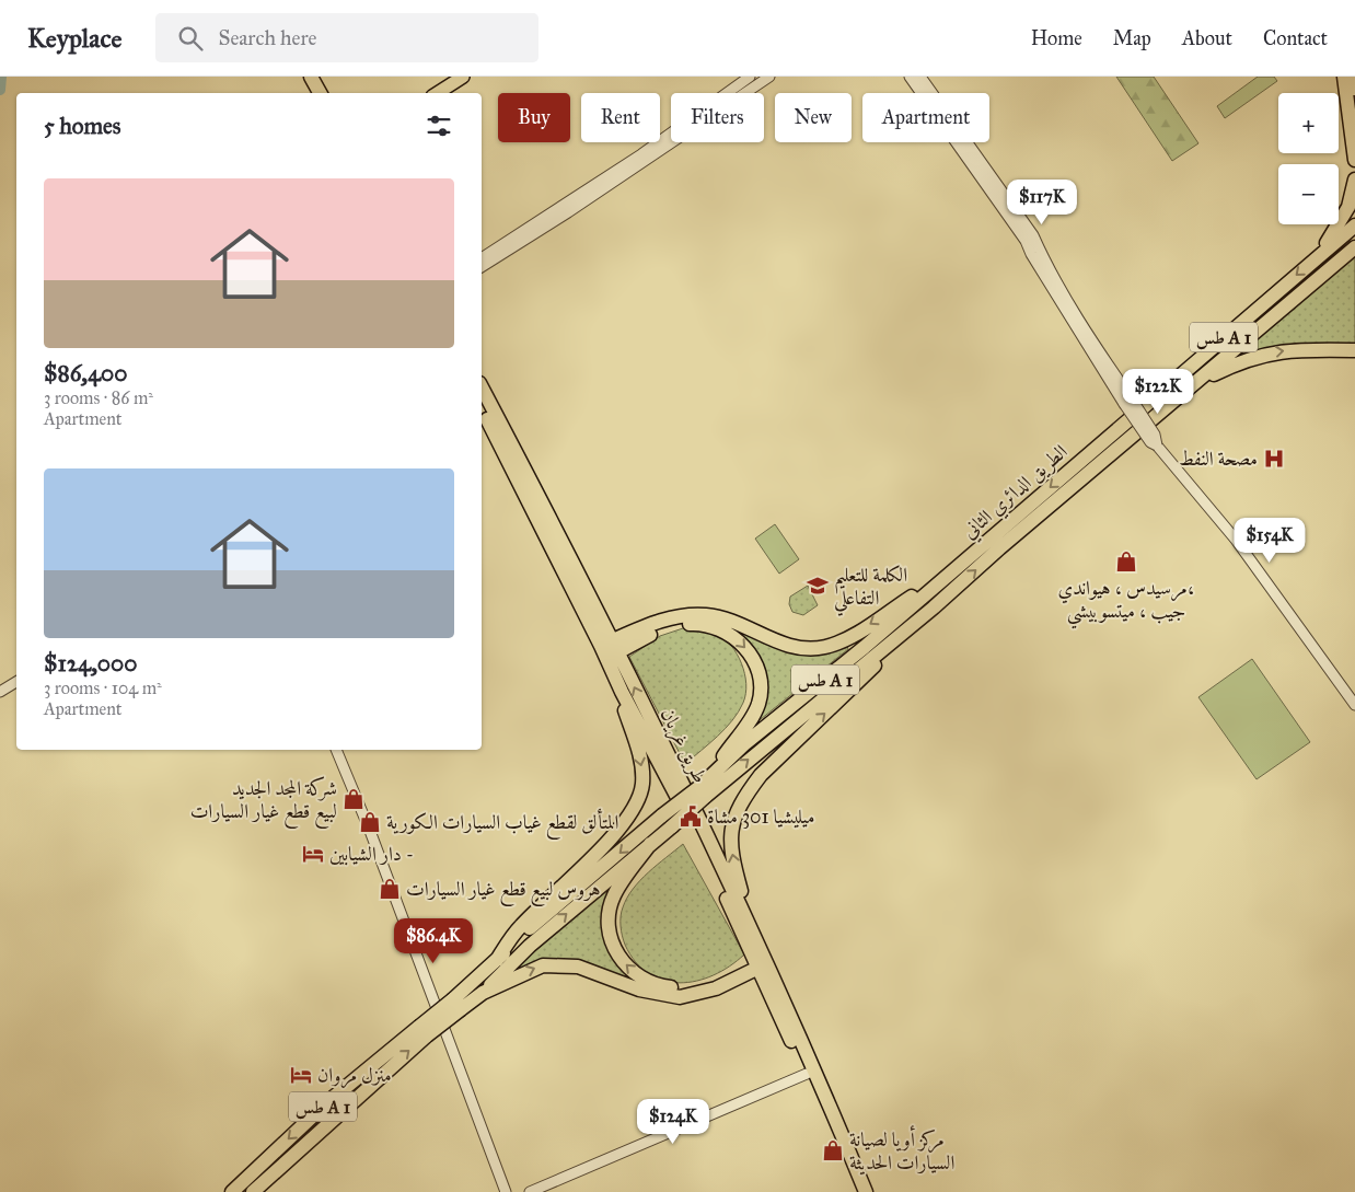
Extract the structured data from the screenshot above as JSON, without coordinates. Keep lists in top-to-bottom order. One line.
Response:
{"streets":{"highway":["طس A 1","الطريق الدائري الثاني","طريق غريان"]},"places":{"hospital":["مصحة النفط"],"shop":["مرسيدس ، هيواندي، جيب ، ميتسوبيشي","شركة المجد الجديد لبيع قطع غيار السيارات","المتألق لقطع غياب السيارات الكورية","هروس لبيع قطع غيار السيارات","مركز أويا لصيانة السيارات الحديثة"],"school or university":["الكلمة للتعليم التفاعلي"],"public building":["ميليشيا 301 مشاة"],"hotel":["دار الشيابين -","منزل مروان"]},"page":{"header":"Keyplace","search":"Search here","nav":["Home","Map","About","Contact"],"map_buttons":["+","−"],"chip":["Buy","Rent","Filters","New","Apartment"],"heading":"5 homes","list":[{"name":"$86,400","note":"3 rooms · 86 m² · Apartment"},{"name":"$124,000","note":"3 rooms · 104 m² · Apartment"}],"price":["$117K","$122K","$154K","$86.4K","$124K"]}}
